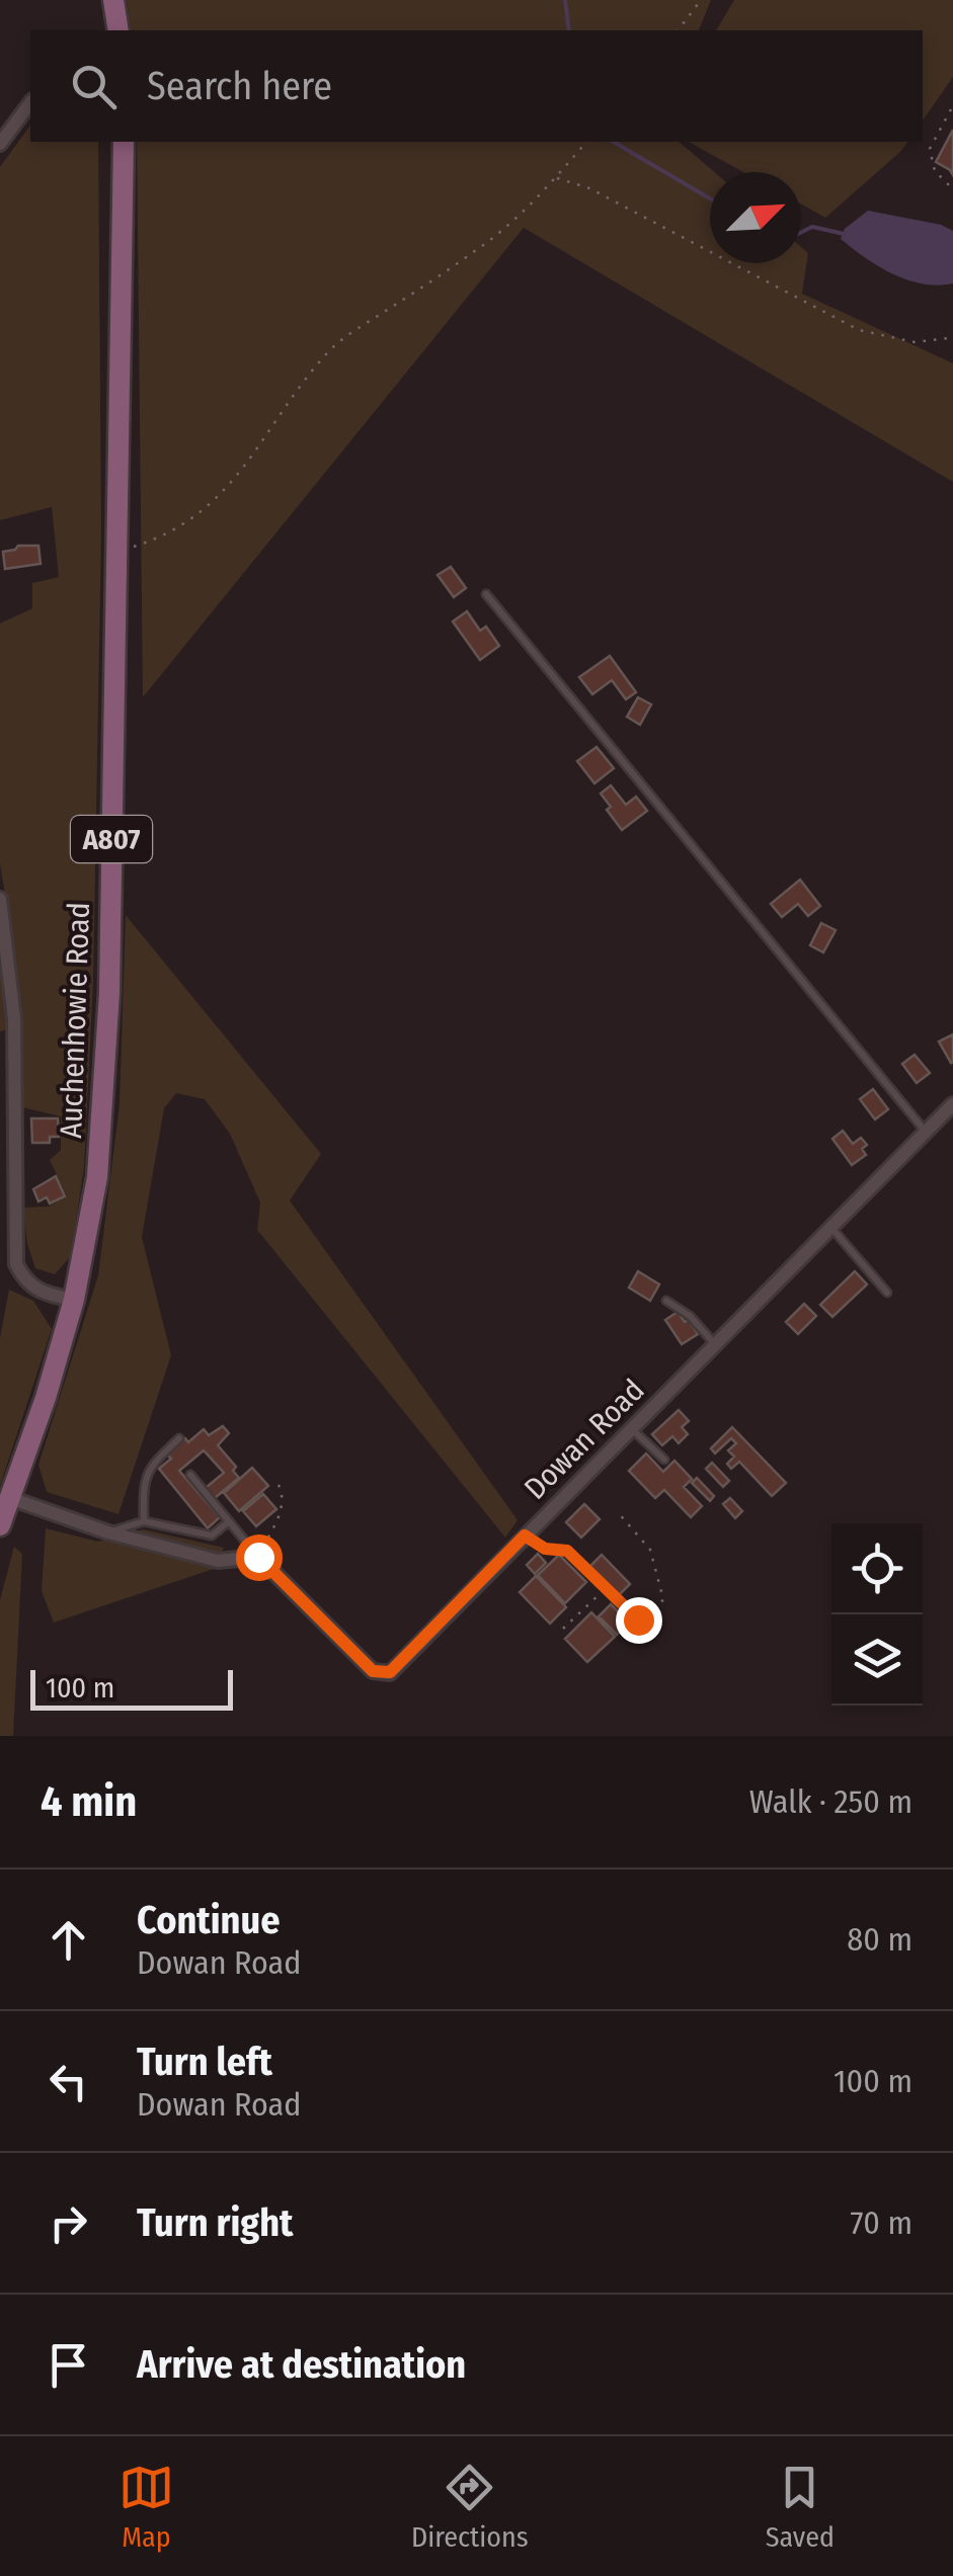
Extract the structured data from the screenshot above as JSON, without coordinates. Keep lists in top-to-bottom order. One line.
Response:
{"streets":{"main road":["A807","Auchenhowie Road"],"street":["Dowan Road"]},"scale_bar":"100 m","north":"top right","page":{"search":"Search here","scale":"100 m","heading":["4 min","Walk · 250 m"],"list":[["Continue","Dowan Road","80 m"],["Turn left","Dowan Road","100 m"],["Turn right","70 m"],"Arrive at destination"],"nav":["Map","Directions","Saved"]}}
